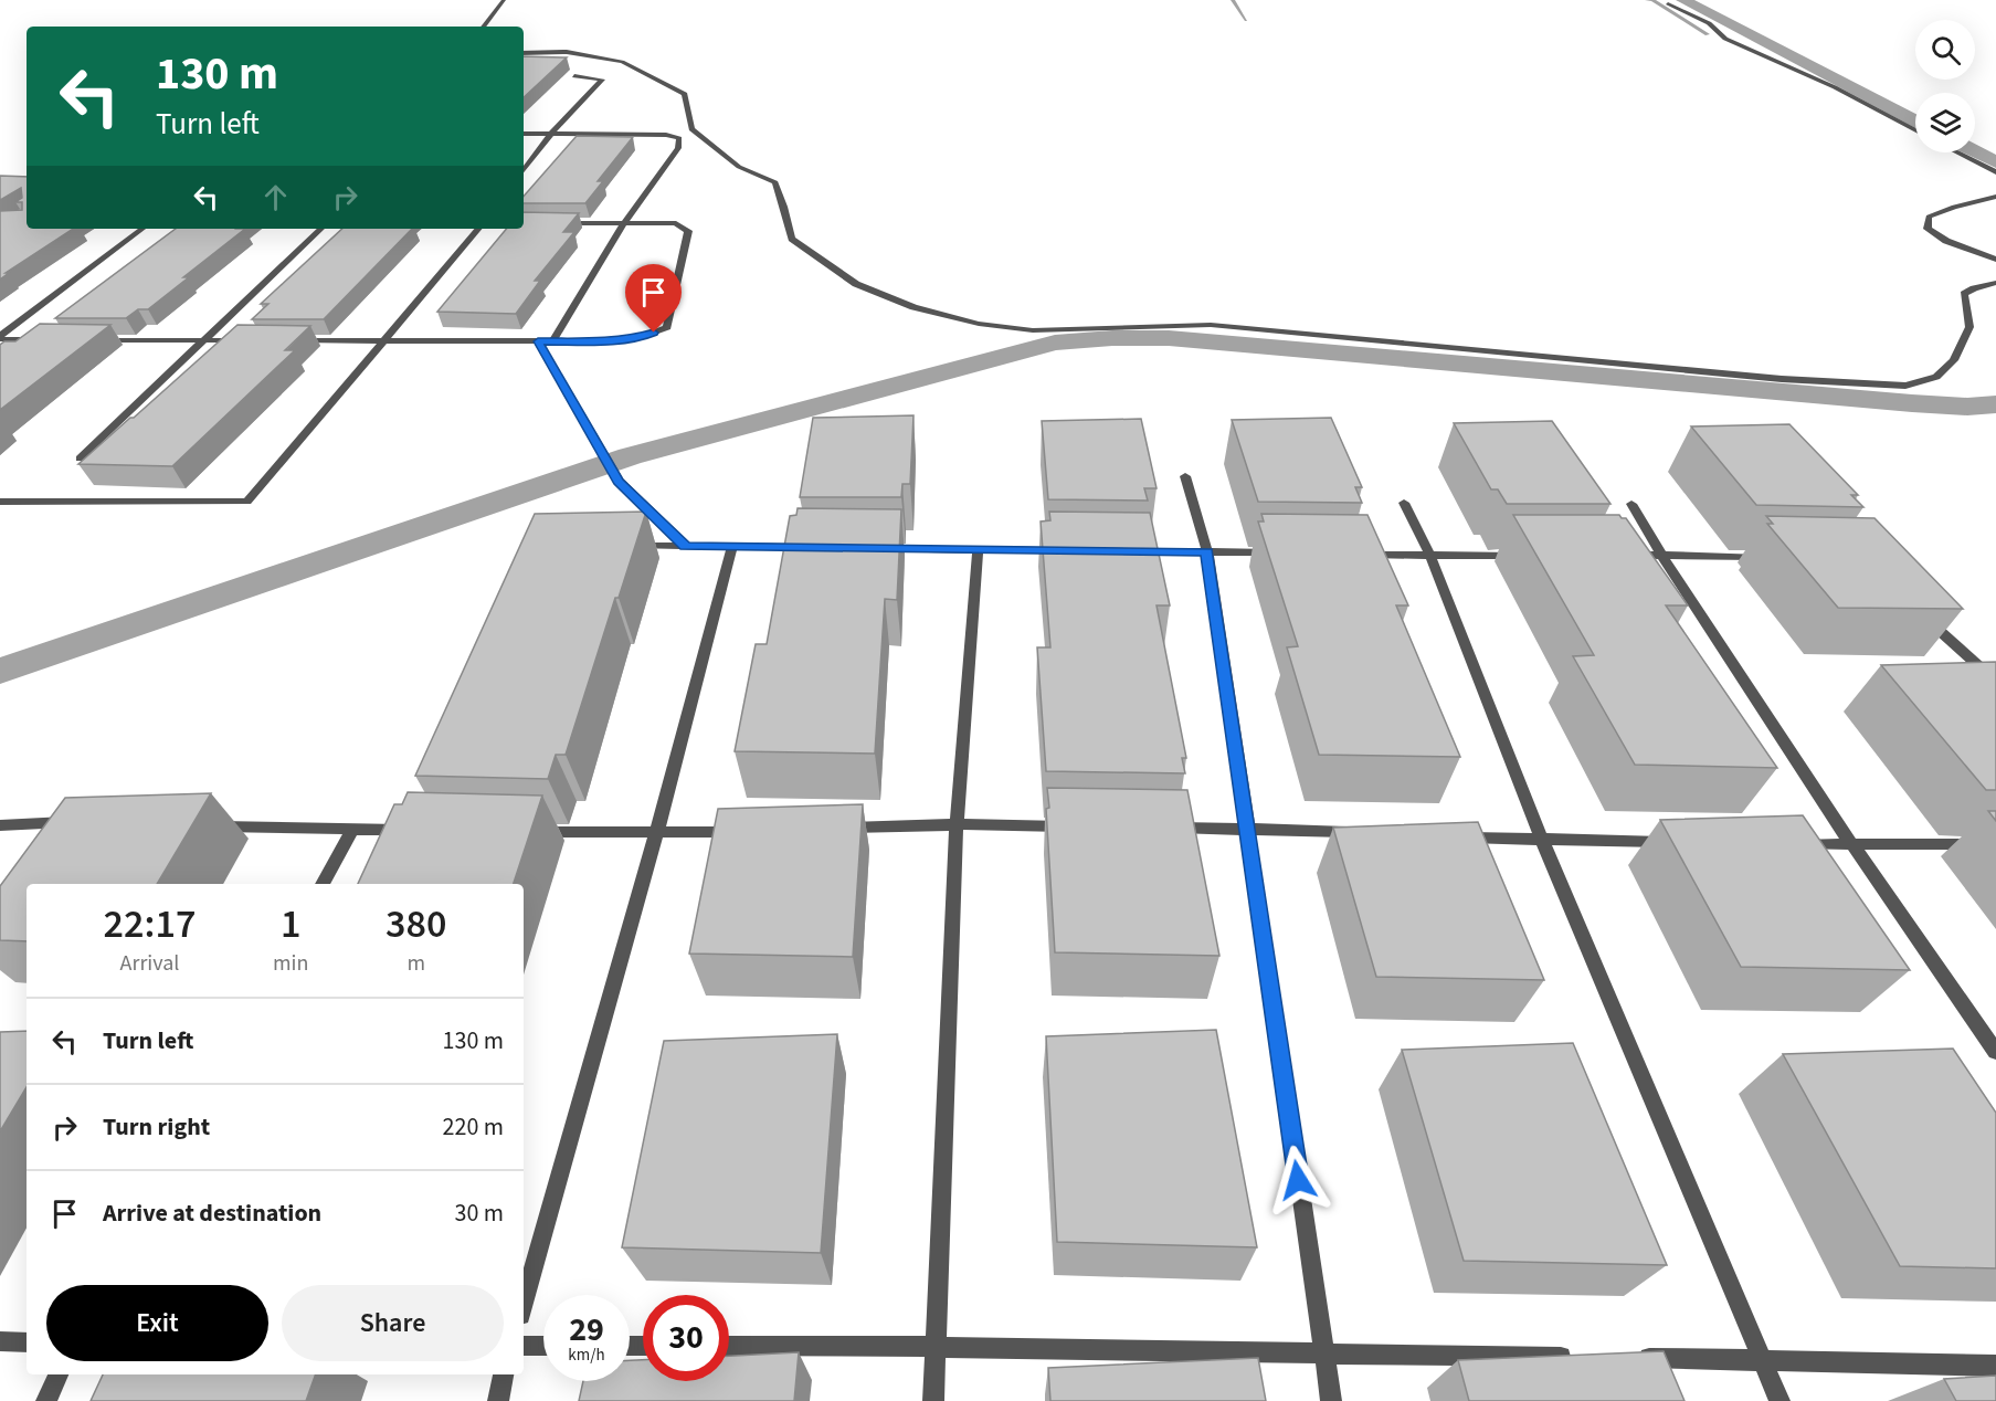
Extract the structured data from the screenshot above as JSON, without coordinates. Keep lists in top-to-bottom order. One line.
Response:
{"page":{"turn":["130 m","Turn left"],"eta":["22:17","Arrival","1","min","380","m"],"list":[{"name":"Turn left","value":"130 m"},{"name":"Turn right","value":"220 m"},{"name":"Arrive at destination","value":"30 m"}],"buttons":["Exit","Share"],"speed":"29 km/h","limit":"30"}}
